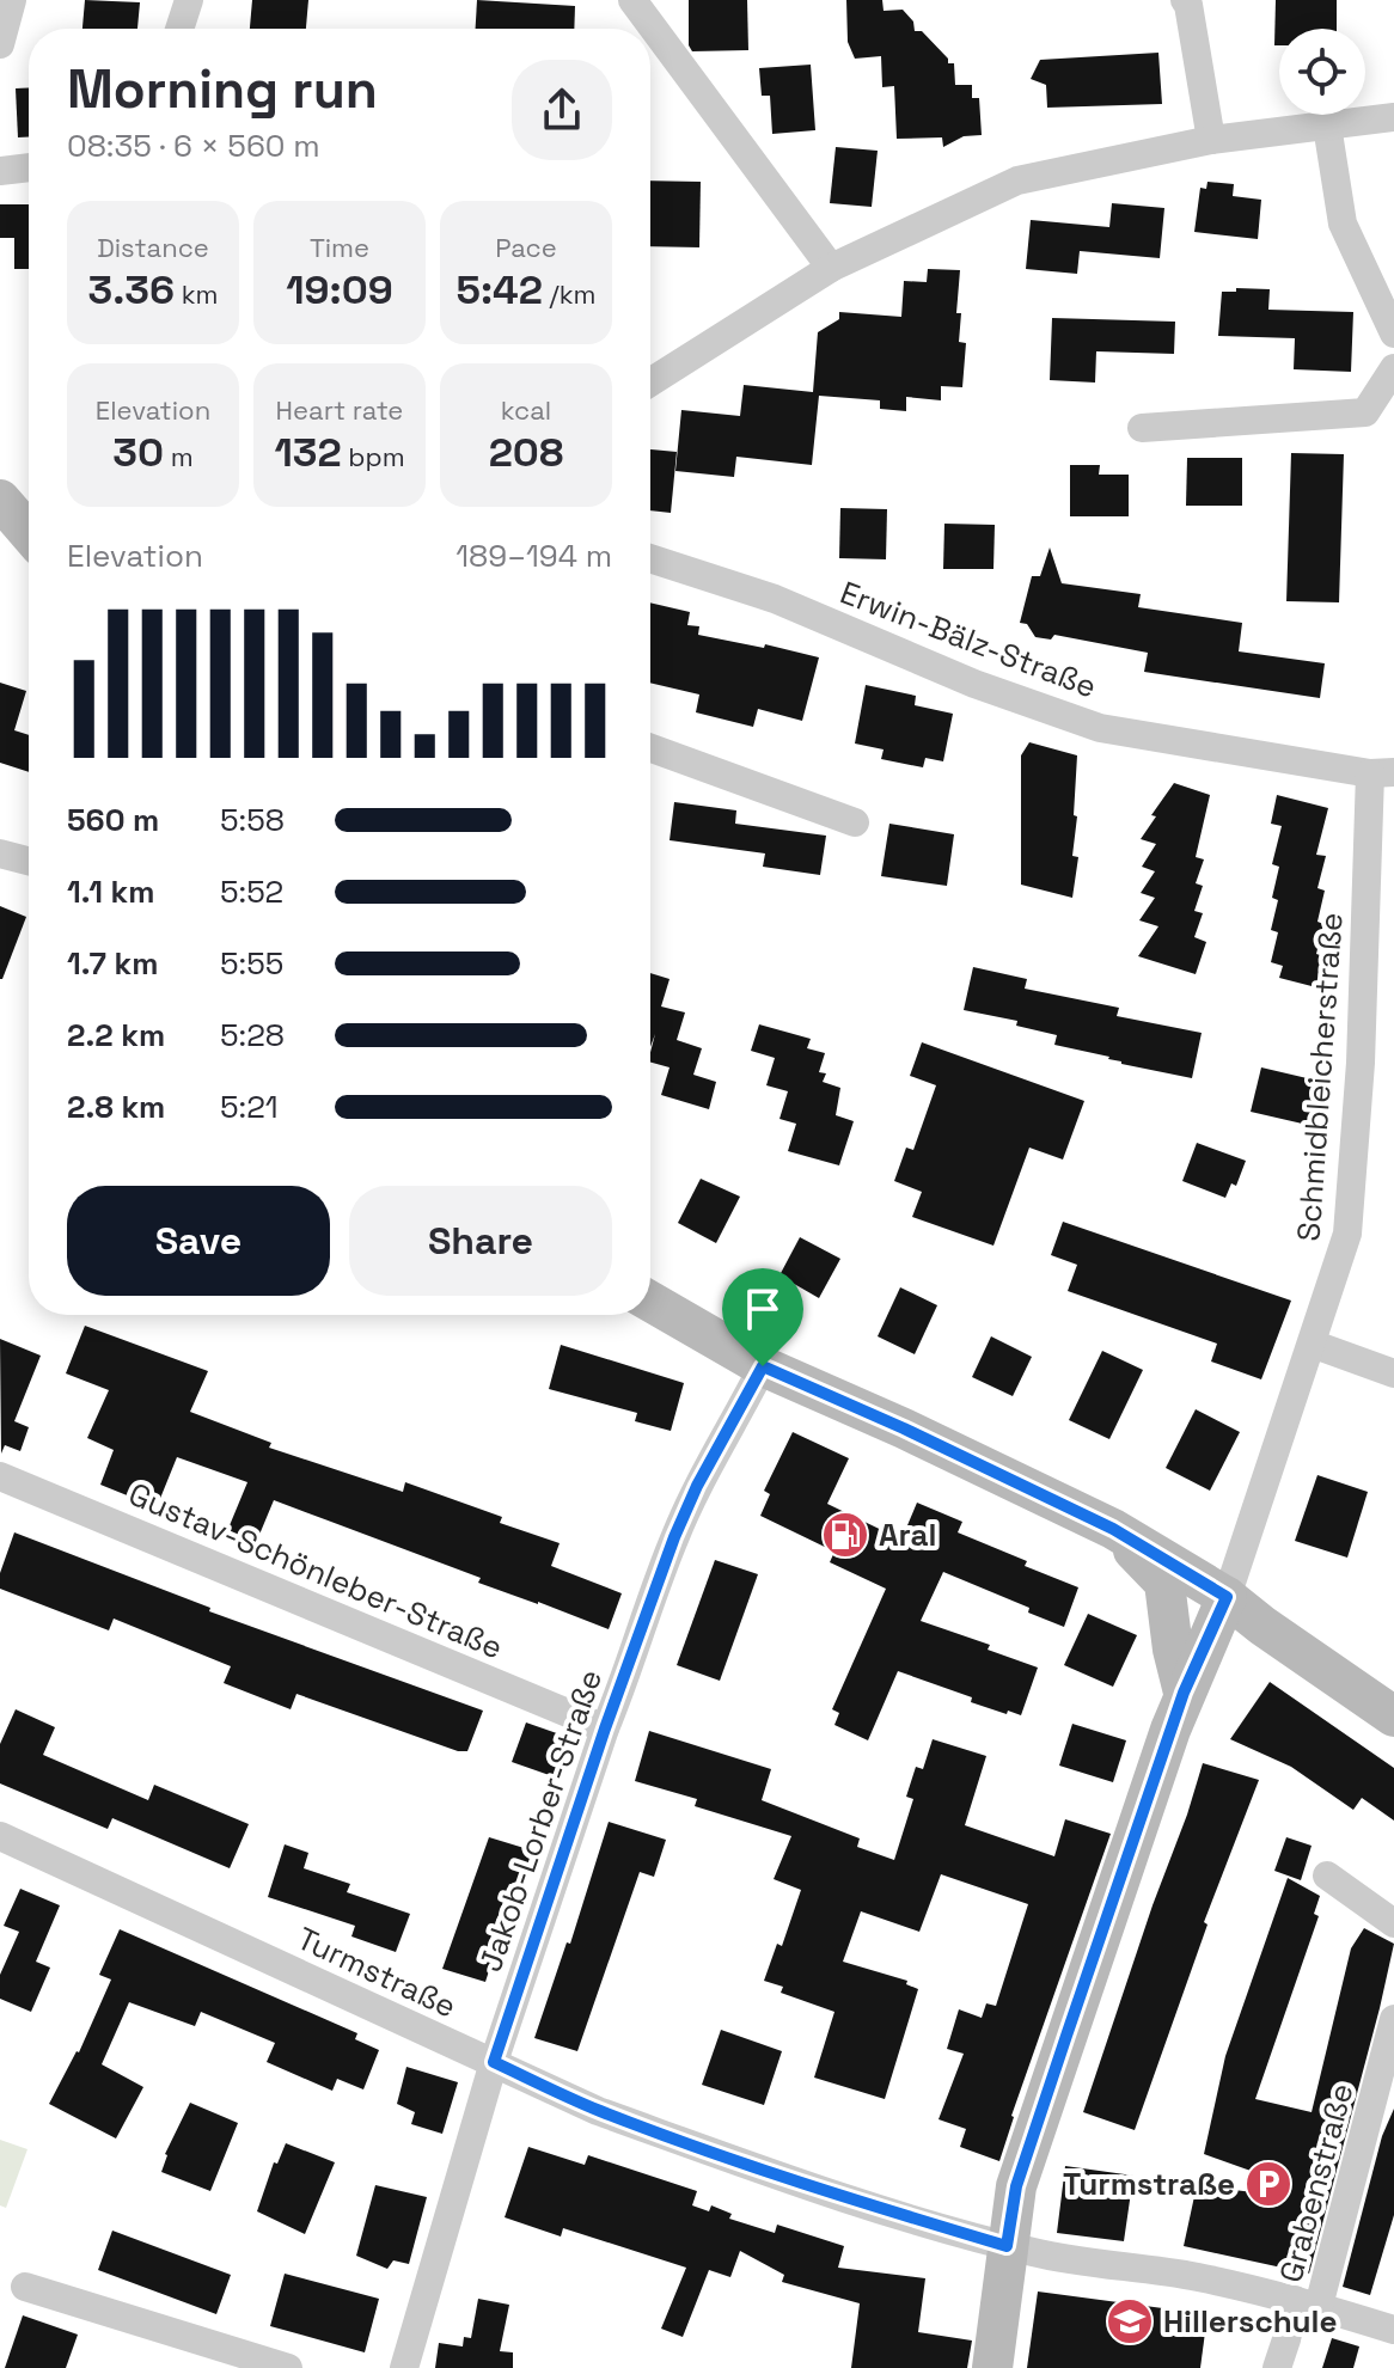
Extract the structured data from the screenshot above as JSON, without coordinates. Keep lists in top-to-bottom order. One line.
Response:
{"streets":{"street":["Erwin-Bälz-Straße","Schmidbleicherstraße","Gustav-Schönleber-Straße","Jakob-Lorber-Straße","Turmstraße","Grabenstraße"]},"crossings":[["Erwin-Bälz-Straße","Schmidbleicherstraße"],["Gustav-Schönleber-Straße","Jakob-Lorber-Straße"],["Jakob-Lorber-Straße","Turmstraße"],["Turmstraße","Grabenstraße"]],"places":{"fuel station":["Aral"],"parking":["Turmstraße"],"school or university":["Hillerschule"]},"page":{"heading":["Morning run","08:35 · 6 × 560 m"],"stats":[["Distance","3.36 km"],["Time","19:09"],["Pace","5:42 /km"],["Elevation","30 m"],["Heart rate","132 bpm"],["kcal","208"]],"chart":["Elevation","189–194 m"],"list":[{"name":"560 m","note":"5:58"},{"name":"1.1 km","note":"5:52"},{"name":"1.7 km","note":"5:55"},{"name":"2.2 km","note":"5:28"},{"name":"2.8 km","note":"5:21"}],"buttons":["Save","Share"]}}
